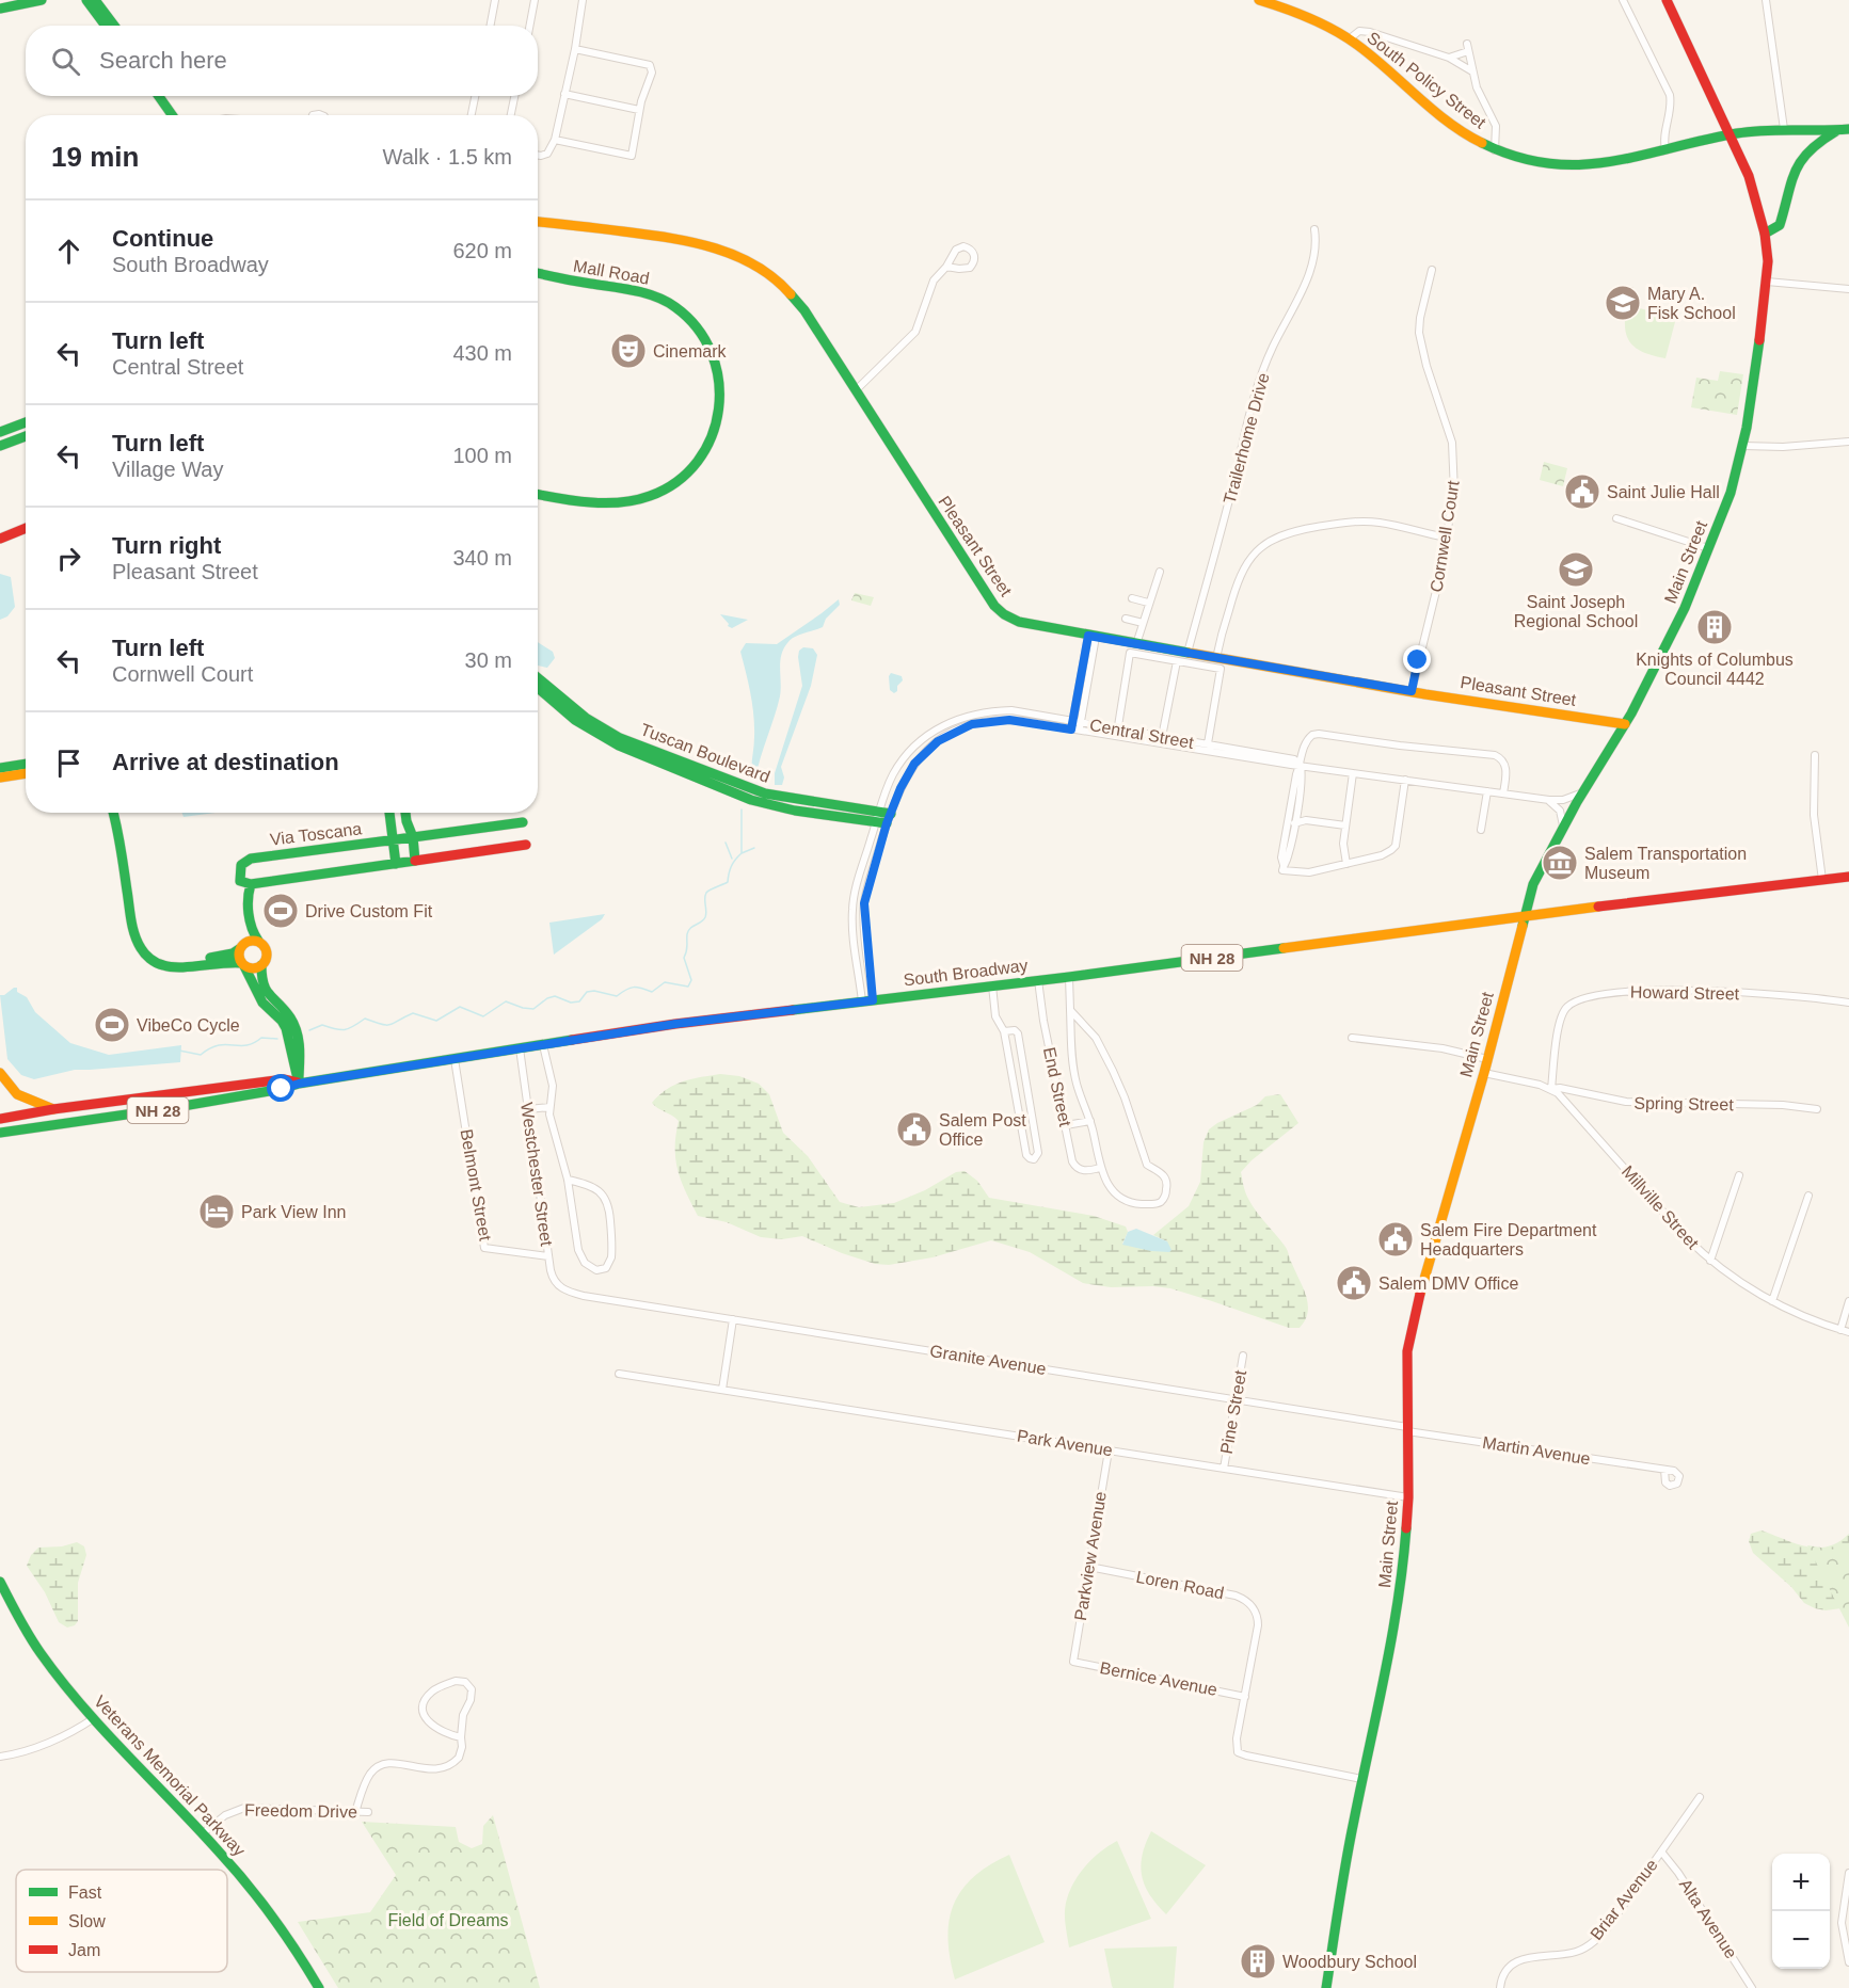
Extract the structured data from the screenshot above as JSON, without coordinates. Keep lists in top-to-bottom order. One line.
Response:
{"streets":{"main road":["South Policy Street","Mall Road","Pleasant Street","Main Street","Tuscan Boulevard","Via Toscana","NH 28","South Broadway","Veterans Memorial Parkway"],"street":["Trailerhome Drive","Cornwell Court","Central Street","Howard Street","End Street","Spring Street","Westchester Street","Belmont Street","Millville Street","Granite Avenue","Pine Street","Park Avenue","Martin Avenue","Parkview Avenue","Loren Road","Bernice Avenue","Freedom Drive","Briar Avenue","Alta Avenue"]},"crossings":[["South Policy Street","Main Street"],["Trailerhome Drive","Pleasant Street"],["Cornwell Court","Pleasant Street"],["Pleasant Street","Main Street"],["Main Street","Central Street"],["Main Street","NH 28"],["Main Street","South Broadway"],["Main Street","Millville Street"],["Main Street","Granite Avenue"],["Main Street","Park Avenue"],["Main Street","Martin Avenue"],["Central Street","Tuscan Boulevard"],["Central Street","South Broadway"],["NH 28","South Broadway"],["South Broadway","End Street"],["South Broadway","Westchester Street"],["South Broadway","Belmont Street"],["Howard Street","Spring Street"],["Howard Street","Millville Street"],["Spring Street","Millville Street"],["Westchester Street","Belmont Street"],["Westchester Street","Granite Avenue"],["Granite Avenue","Pine Street"],["Granite Avenue","Martin Avenue"],["Pine Street","Park Avenue"],["Park Avenue","Parkview Avenue"],["Parkview Avenue","Loren Road"],["Parkview Avenue","Bernice Avenue"],["Loren Road","Bernice Avenue"],["Veterans Memorial Parkway","Freedom Drive"],["Briar Avenue","Alta Avenue"]],"parks":["Field of Dreams"],"places":{"school or university":["Mary A. Fisk School","Saint Joseph Regional School"],"theatre":["Cinemark"],"public building":["Saint Julie Hall","Salem Post Office","Salem Fire Department Headquarters","Salem DMV Office"],"building":["Knights of Columbus Council 4442","Woodbury School"],"museum":["Salem Transportation Museum"],"sports":["Drive Custom Fit","VibeCo Cycle"],"hotel":["Park View Inn"]},"legend":["Fast","Slow","Jam"],"page":{"search":"Search here","heading":["19 min","Walk · 1.5 km"],"list":[["Continue","South Broadway","620 m"],["Turn left","Central Street","430 m"],["Turn left","Village Way","100 m"],["Turn right","Pleasant Street","340 m"],["Turn left","Cornwell Court","30 m"],"Arrive at destination"],"map_buttons":["+","−"]}}
